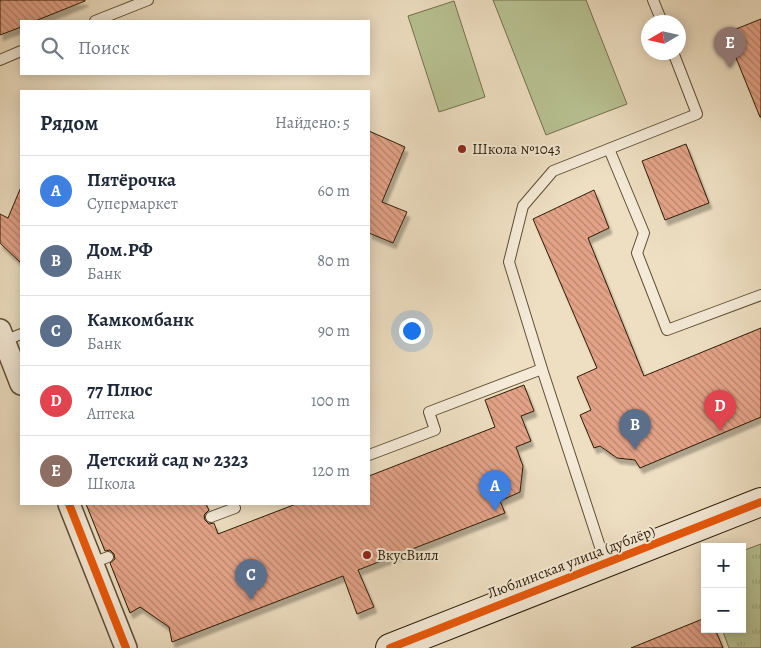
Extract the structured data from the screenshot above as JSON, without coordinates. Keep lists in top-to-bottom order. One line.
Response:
{"streets":{"street":["Люблинская улица (дублёр)"]},"places":["Школа №1043","ВкусВилл"],"north":"left","page":{"search":"Поиск","pins":["E","D","B","A","C"],"heading":["Рядом","Найдено: 5"],"list":[{"mark":"A","name":"Пятёрочка","note":"Супермаркет","value":"60 m"},{"mark":"B","name":"Дом.РФ","note":"Банк","value":"80 m"},{"mark":"C","name":"Камкомбанк","note":"Банк","value":"90 m"},{"mark":"D","name":"77 Плюс","note":"Аптека","value":"100 m"},{"mark":"E","name":"Детский сад № 2323","note":"Школа","value":"120 m"}],"map_buttons":["+","−"]}}
